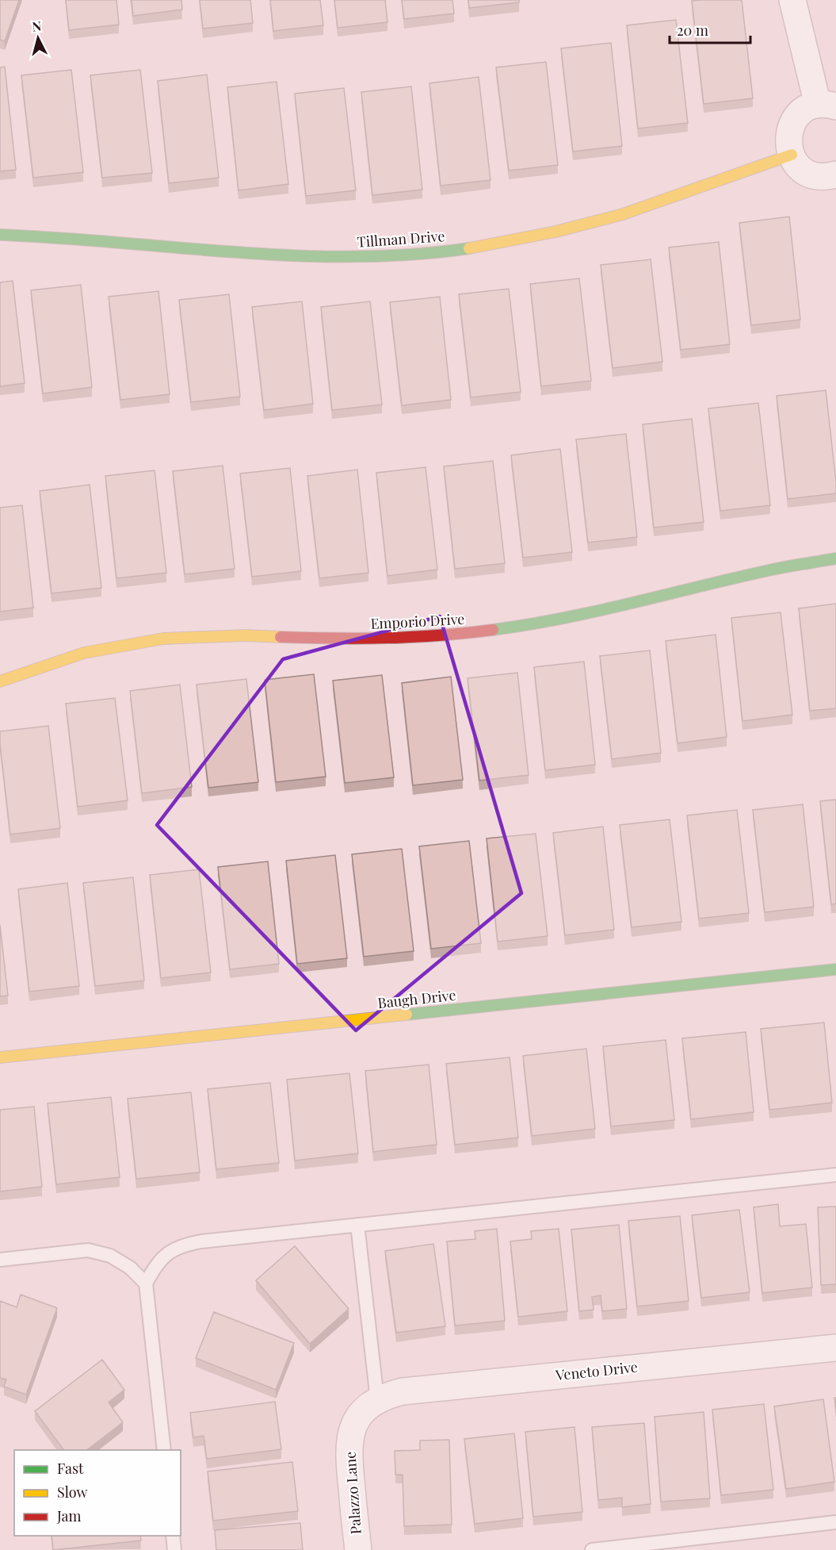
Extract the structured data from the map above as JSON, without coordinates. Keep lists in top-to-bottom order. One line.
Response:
{"streets":{"street":["Tillman Drive","Emporio Drive","Baugh Drive","Veneto Drive","Palazzo Lane"]},"crossings":[["Veneto Drive","Palazzo Lane"]],"legend":["Fast","Slow","Jam"],"scale_bar":"20 m","north":"top"}
